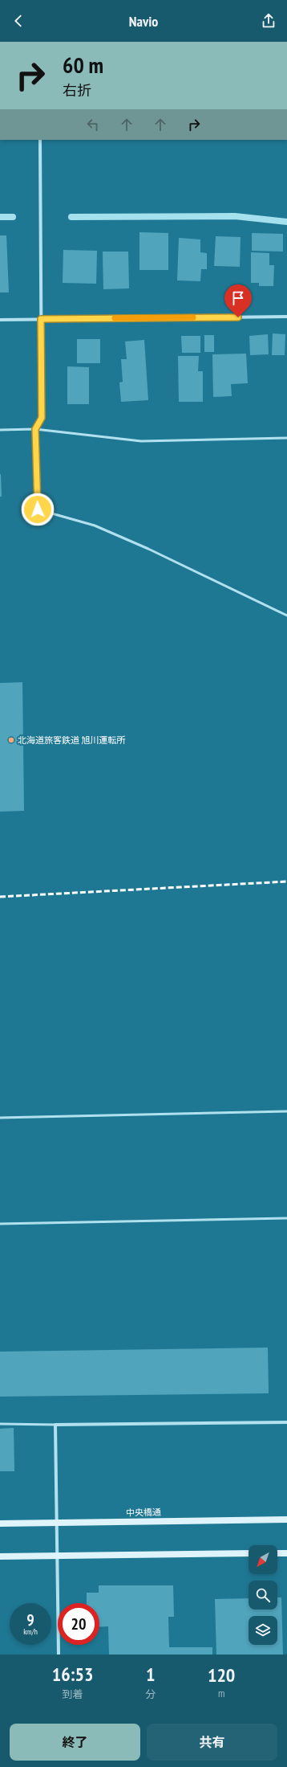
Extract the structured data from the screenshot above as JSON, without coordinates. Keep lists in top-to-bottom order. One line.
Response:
{"streets":{"main road":["中央橋通"]},"places":["北海道旅客鉄道 旭川運転所"],"north":"bottom left","page":{"header":"Navio","turn":["60 m","右折"],"speed":"9 km/h","limit":"20","eta":["16:53","到着","1","分","120","m"],"buttons":["終了","共有"]}}
